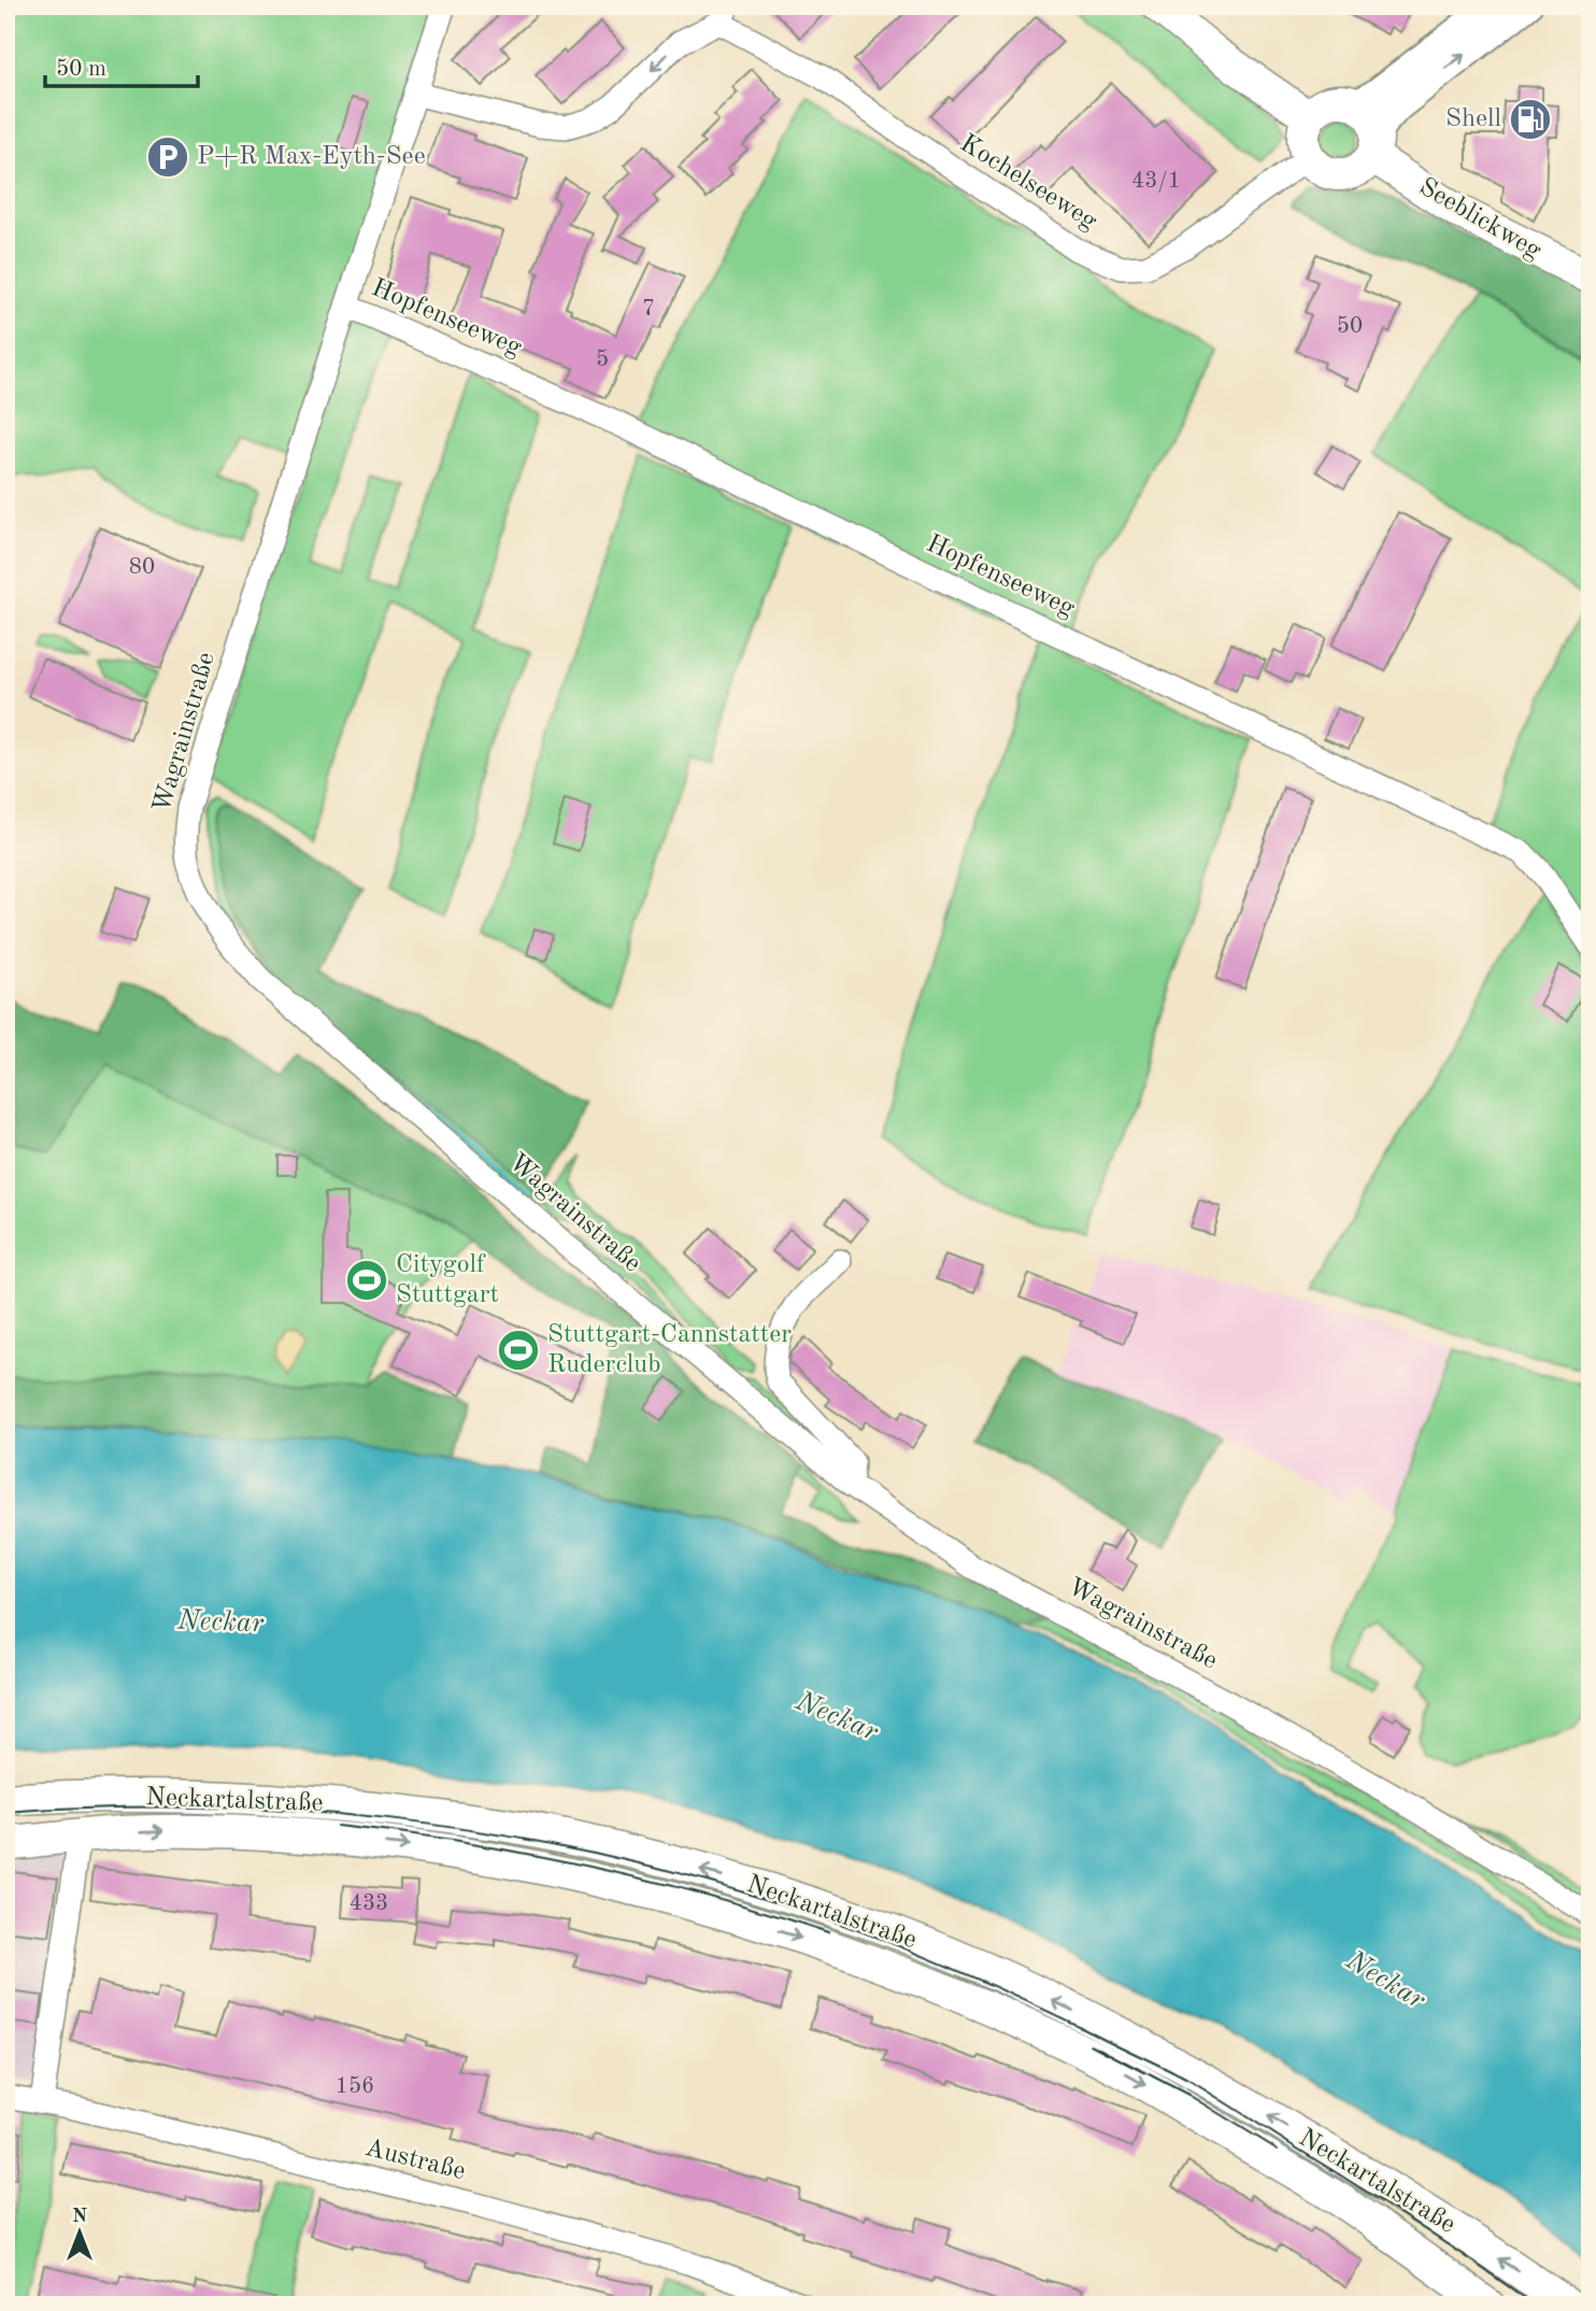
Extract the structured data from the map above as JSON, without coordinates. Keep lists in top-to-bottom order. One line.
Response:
{"streets":{"main road":["Seeblickweg","Neckartalstraße"],"street":["Kochelseeweg","Hopfenseeweg","Wagrainstraße","Austraße"]},"crossings":[["Kochelseeweg","Seeblickweg"],["Kochelseeweg","Wagrainstraße"],["Hopfenseeweg","Wagrainstraße"]],"water":["Neckar"],"places":{"fuel station":["Shell"],"parking":["P+R Max-Eyth-See"],"sports":["Citygolf Stuttgart","Stuttgart-Cannstatter Ruderclub"]},"house_numbers":["43/1","7","50","5","80","433","156"],"scale_bar":"50 m","north":"top"}
